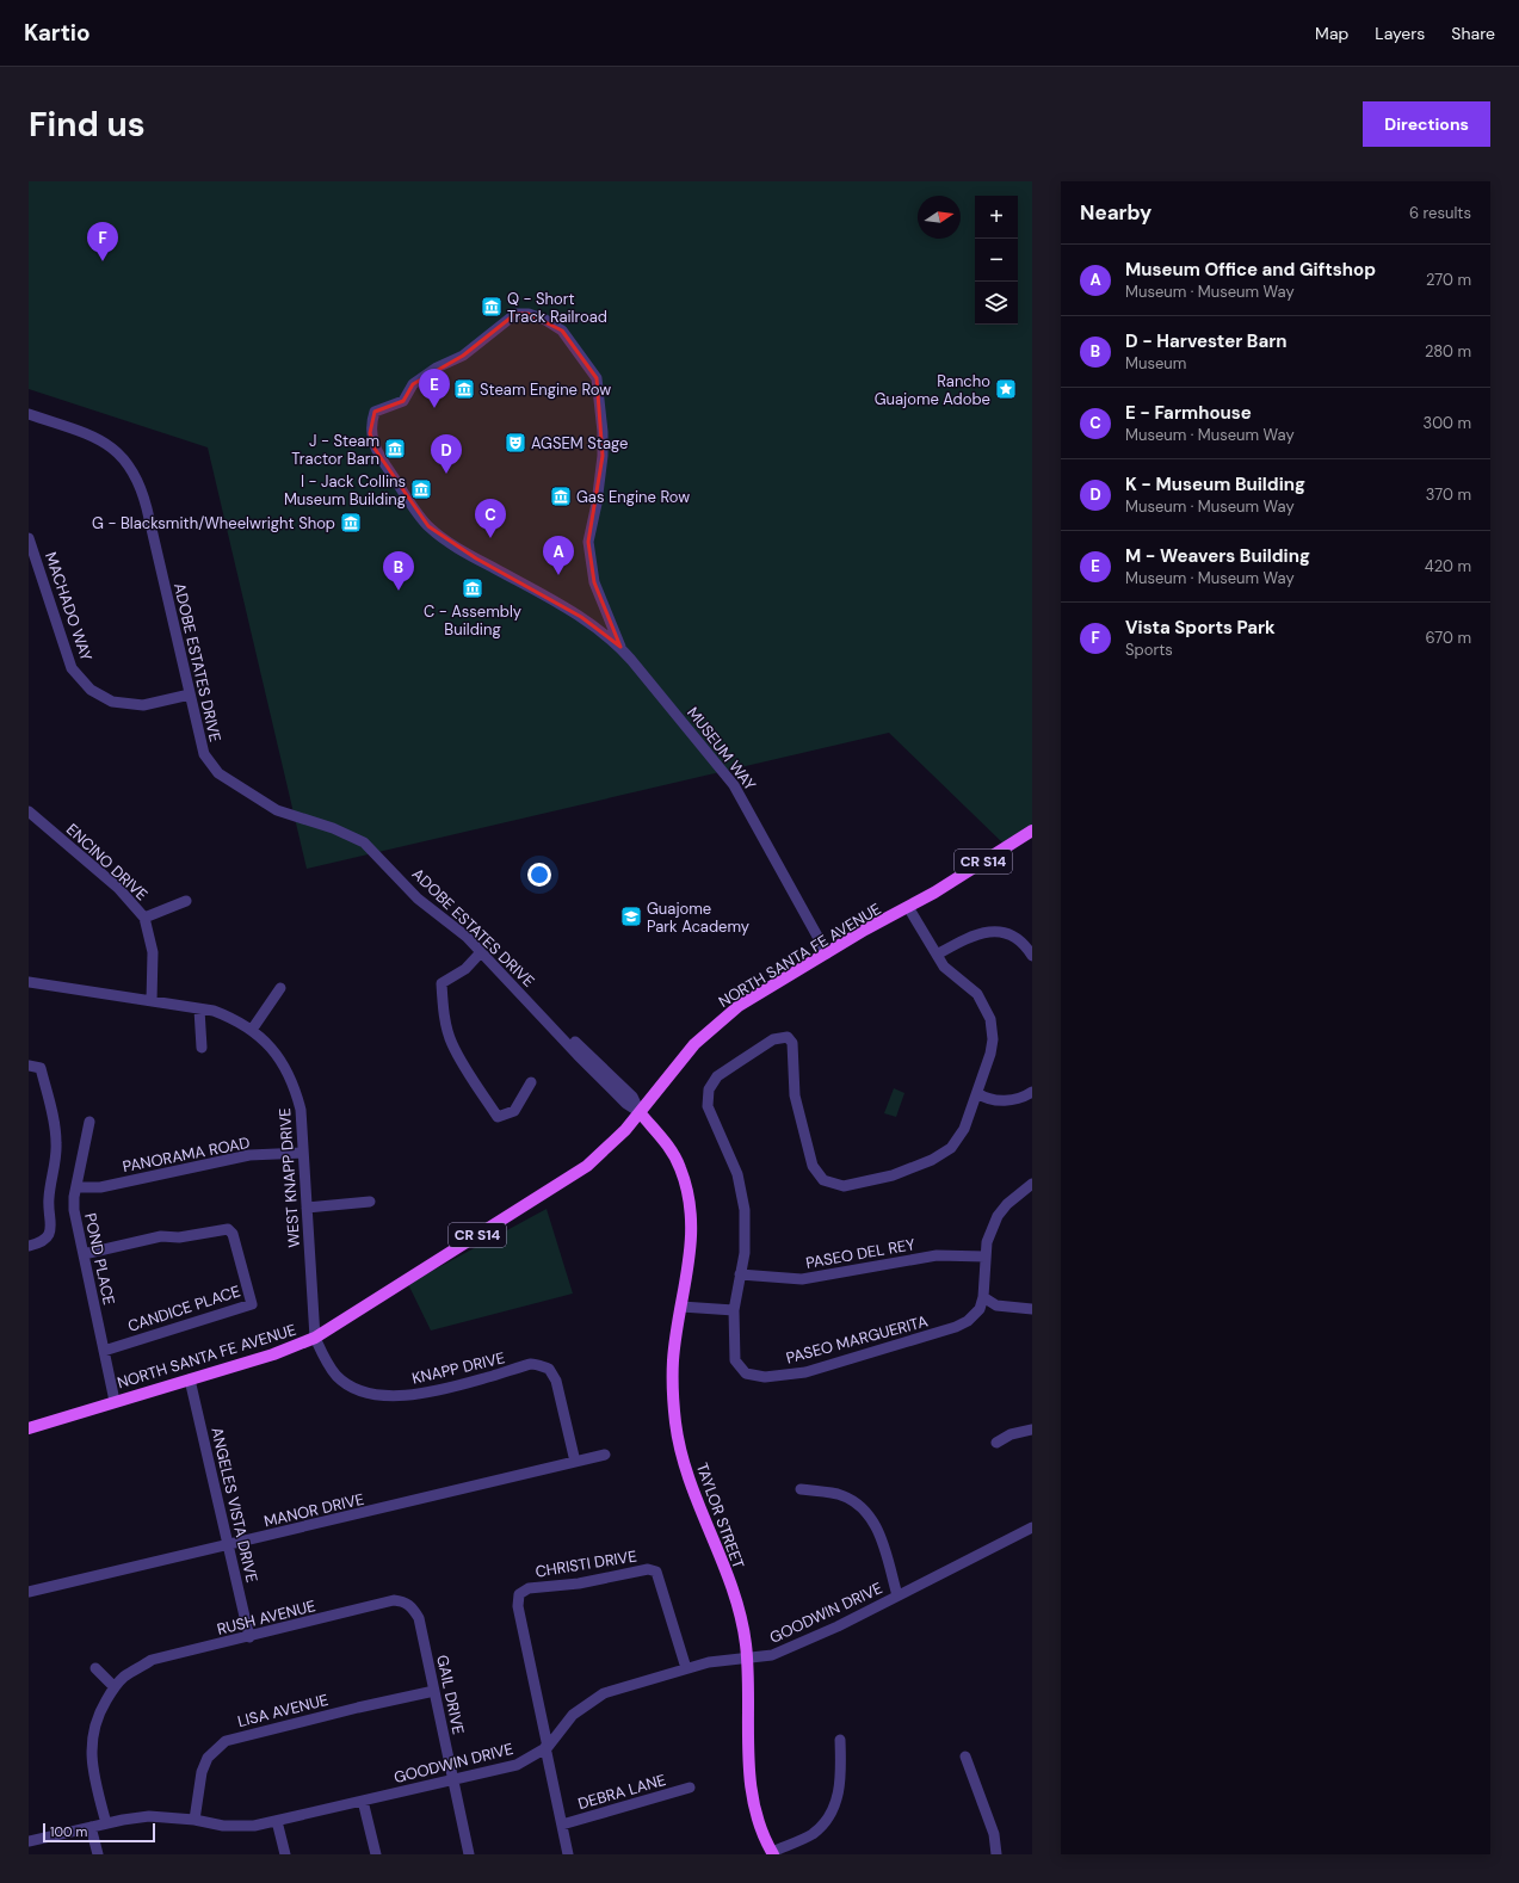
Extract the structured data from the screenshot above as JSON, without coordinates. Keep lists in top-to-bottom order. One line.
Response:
{"streets":{"main road":["CR S14","NORTH SANTA FE AVENUE","TAYLOR STREET"],"street":["MACHADO WAY","ADOBE ESTATES DRIVE","MUSEUM WAY","ENCINO DRIVE","PANORAMA ROAD","WEST KNAPP DRIVE","PASEO DEL REY","POND PLACE","CANDICE PLACE","PASEO MARGUERITA","KNAPP DRIVE","ANGELES VISTA DRIVE","MANOR DRIVE","CHRISTI DRIVE","GOODWIN DRIVE","RUSH AVENUE","GAIL DRIVE","LISA AVENUE","DEBRA LANE"]},"crossings":[["MACHADO WAY","ADOBE ESTATES DRIVE"],["ADOBE ESTATES DRIVE","NORTH SANTA FE AVENUE"],["ADOBE ESTATES DRIVE","TAYLOR STREET"],["MUSEUM WAY","NORTH SANTA FE AVENUE"],["ENCINO DRIVE","WEST KNAPP DRIVE"],["NORTH SANTA FE AVENUE","WEST KNAPP DRIVE"],["NORTH SANTA FE AVENUE","POND PLACE"],["NORTH SANTA FE AVENUE","PASEO MARGUERITA"],["NORTH SANTA FE AVENUE","KNAPP DRIVE"],["NORTH SANTA FE AVENUE","ANGELES VISTA DRIVE"],["NORTH SANTA FE AVENUE","TAYLOR STREET"],["PANORAMA ROAD","WEST KNAPP DRIVE"],["PANORAMA ROAD","POND PLACE"],["WEST KNAPP DRIVE","KNAPP DRIVE"],["PASEO DEL REY","PASEO MARGUERITA"],["POND PLACE","CANDICE PLACE"],["KNAPP DRIVE","MANOR DRIVE"],["ANGELES VISTA DRIVE","MANOR DRIVE"],["ANGELES VISTA DRIVE","RUSH AVENUE"],["TAYLOR STREET","GOODWIN DRIVE"],["CHRISTI DRIVE","GOODWIN DRIVE"],["GOODWIN DRIVE","RUSH AVENUE"],["GOODWIN DRIVE","GAIL DRIVE"],["GOODWIN DRIVE","LISA AVENUE"],["RUSH AVENUE","GAIL DRIVE"],["GAIL DRIVE","LISA AVENUE"]],"places":{"museum":["Q - Short Track Railroad","Steam Engine Row","J - Steam Tractor Barn","I - Jack Collins Museum Building","Gas Engine Row","G - Blacksmith/Wheelwright Shop","C - Assembly Building"],"place":["Rancho Guajome Adobe"],"theatre":["AGSEM Stage"],"school or university":["Guajome Park Academy"]},"scale_bar":"100 m","north":"right","page":{"header":"Kartio","nav":["Map","Layers","Share"],"buttons":"Directions","title":"Find us","heading":["Nearby","6 results"],"map_buttons":["+","−"],"pins":["F","E","D","C","A","B"],"list":[{"mark":"A","name":"Museum Office and Giftshop","note":"Museum · Museum Way","value":"270 m"},{"mark":"B","name":"D - Harvester Barn","note":"Museum","value":"280 m"},{"mark":"C","name":"E - Farmhouse","note":"Museum · Museum Way","value":"300 m"},{"mark":"D","name":"K - Museum Building","note":"Museum · Museum Way","value":"370 m"},{"mark":"E","name":"M - Weavers Building","note":"Museum · Museum Way","value":"420 m"},{"mark":"F","name":"Vista Sports Park","note":"Sports","value":"670 m"}],"scale":"100 m"}}
